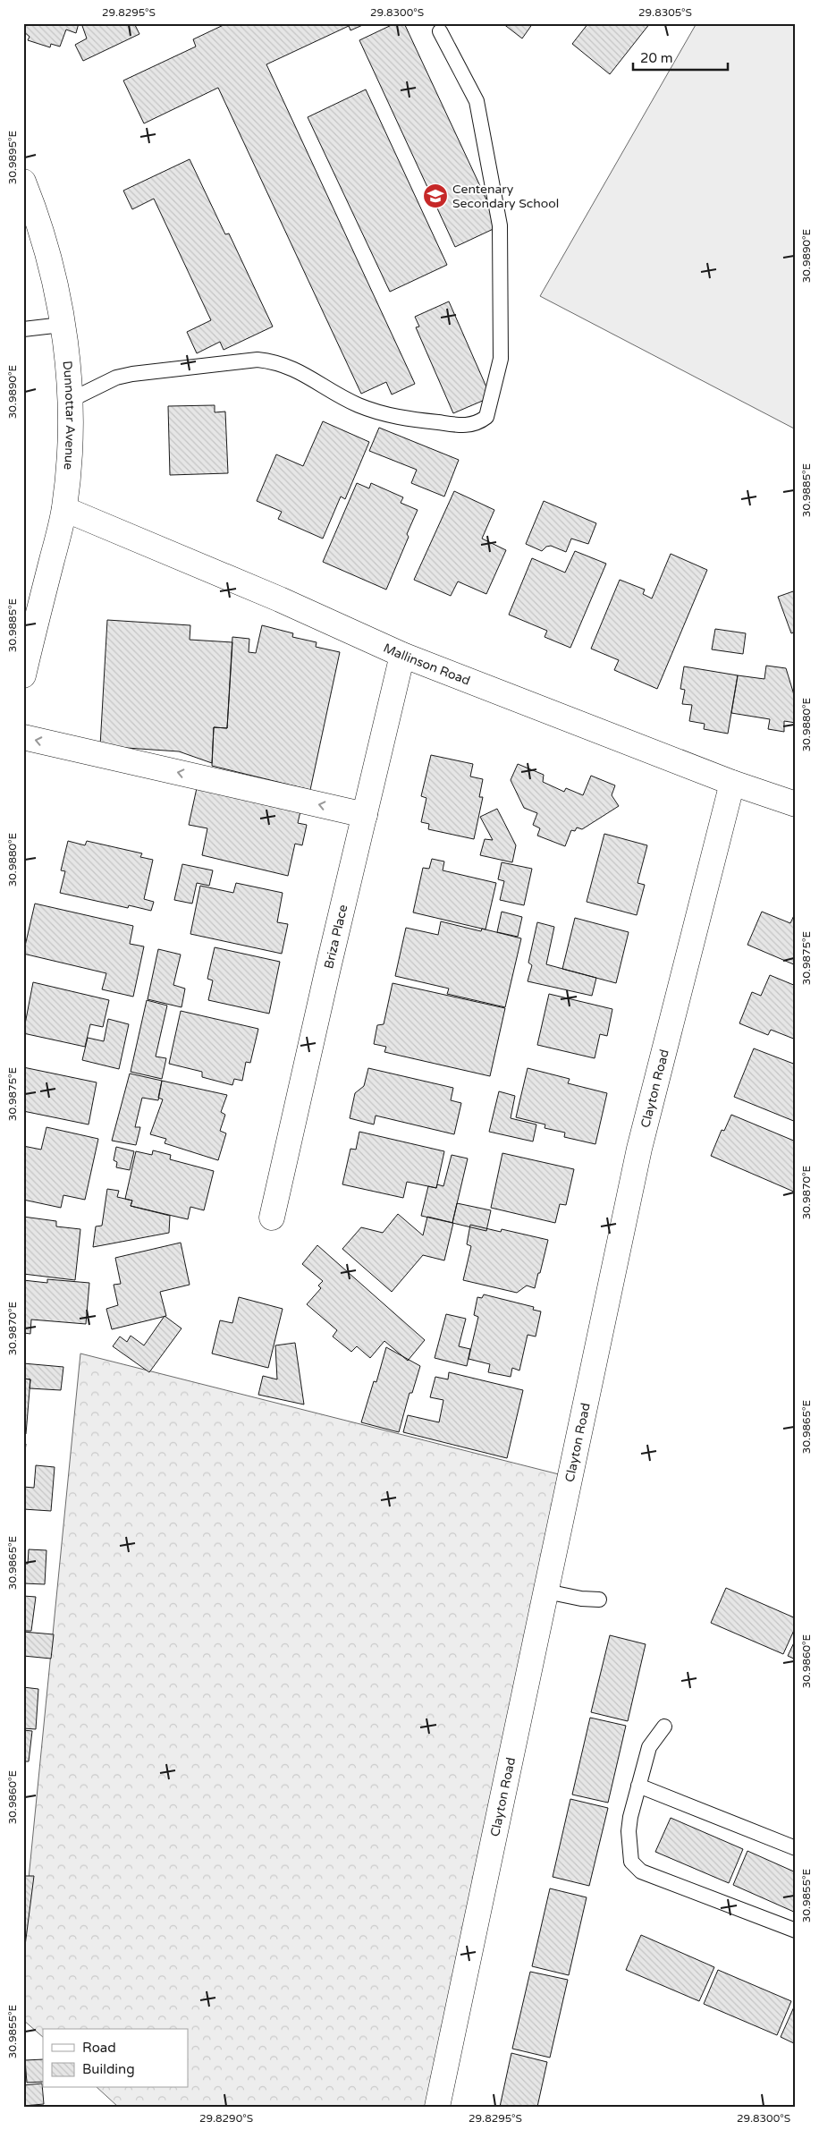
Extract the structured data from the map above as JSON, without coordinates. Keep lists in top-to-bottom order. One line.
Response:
{"streets":{"street":["Dunnottar Avenue","Mallinson Road","Briza Place","Clayton Road"]},"crossings":[["Dunnottar Avenue","Mallinson Road"],["Mallinson Road","Briza Place"],["Mallinson Road","Clayton Road"]],"places":{"school or university":["Centenary Secondary School"]},"legend":["Road","Building"],"scale_bar":"20 m","coordinates":["29.8295°S","29.8300°S","29.8305°S","30.9895°E","30.9890°E","30.9885°E","30.9880°E","30.9875°E","30.9870°E","30.9865°E","30.9860°E","30.9855°E","29.8290°S"]}
